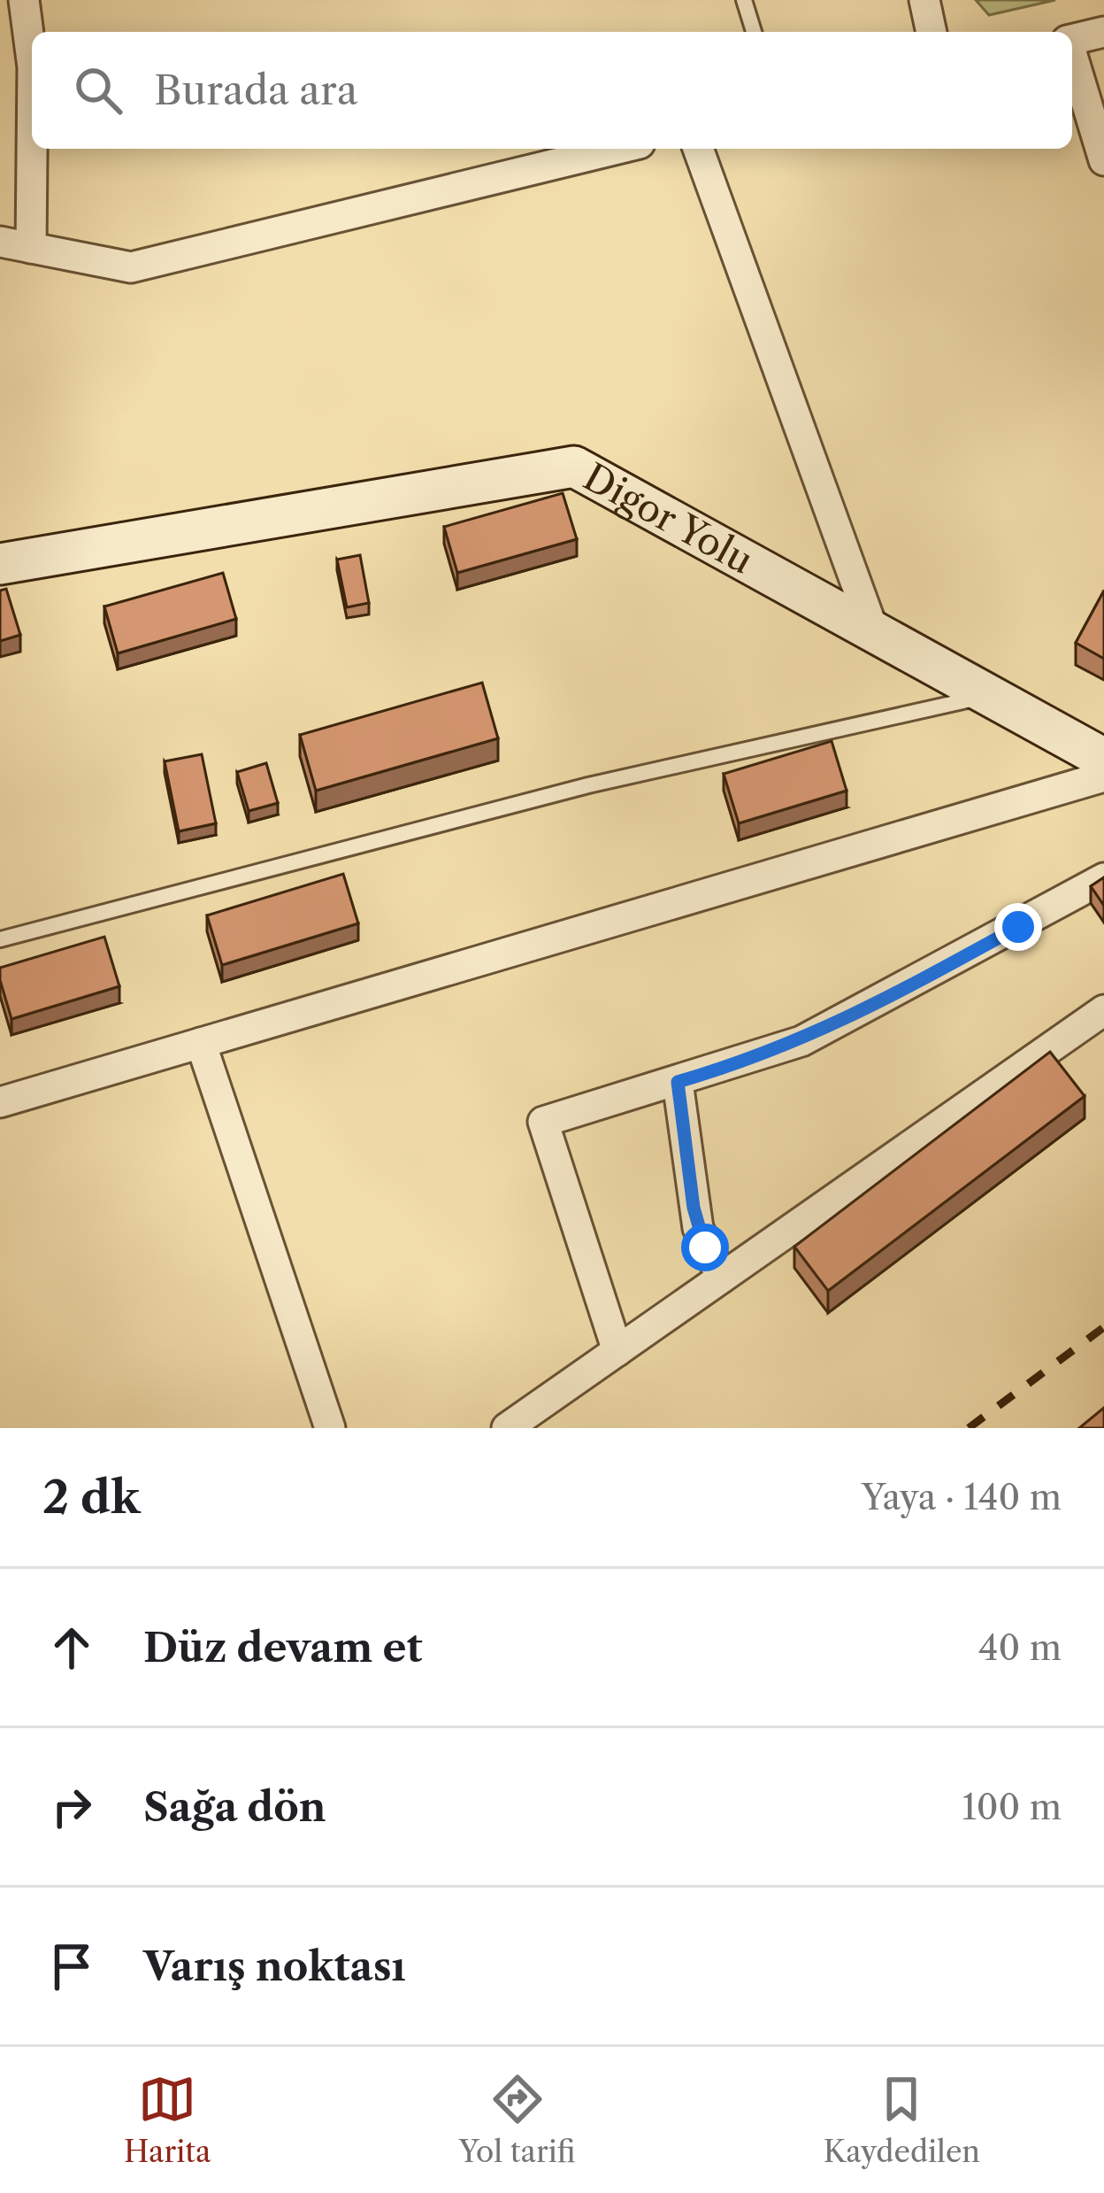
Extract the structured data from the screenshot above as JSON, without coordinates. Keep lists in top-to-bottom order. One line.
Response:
{"streets":{"main road":["Digor Yolu"]},"page":{"search":"Burada ara","heading":["2 dk","Yaya · 140 m"],"list":[["Düz devam et","40 m"],["Sağa dön","100 m"],"Varış noktası"],"nav":["Harita","Yol tarifi","Kaydedilen"]}}
